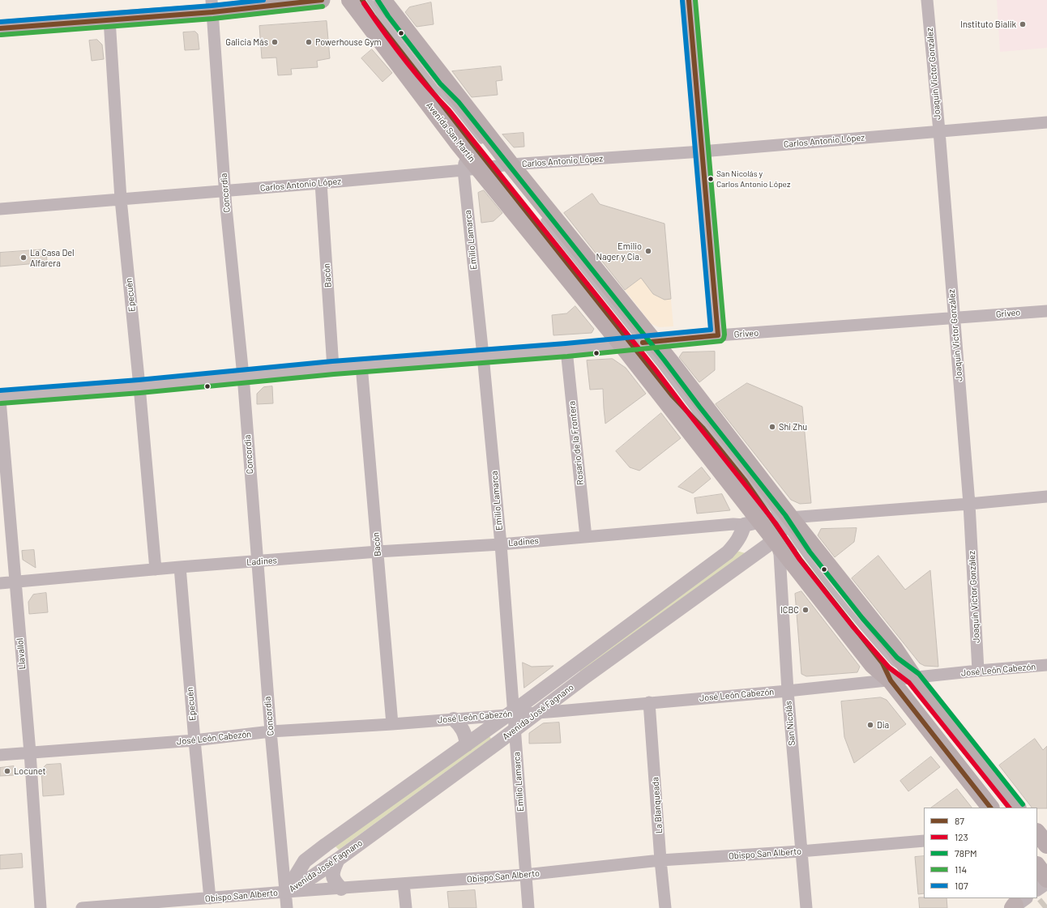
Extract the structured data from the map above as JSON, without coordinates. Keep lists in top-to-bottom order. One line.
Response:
{"streets":{"main road":["Avenida San Martín"],"street":["Joaquín Victor González","Carlos Antonio López","Concordia","Emilio Lamarca","Bacón","Epecuén","Griveo","Rosario de la Frontera","Ladines","Llavallol","José León Cabezón","Avenida José Fagnano","San Nicolás","La Blanqueada","Obispo San Alberto"]},"crossings":[["Joaquín Victor González","Carlos Antonio López"],["Joaquín Victor González","Griveo"],["Joaquín Victor González","Ladines"],["Joaquín Victor González","José León Cabezón"],["Avenida San Martín","Carlos Antonio López"],["Avenida San Martín","Emilio Lamarca"],["Avenida San Martín","Griveo"],["Avenida San Martín","Ladines"],["Avenida San Martín","José León Cabezón"],["Avenida San Martín","Avenida José Fagnano"],["Avenida San Martín","San Nicolás"],["Carlos Antonio López","Concordia"],["Carlos Antonio López","Emilio Lamarca"],["Carlos Antonio López","Bacón"],["Carlos Antonio López","Epecuén"],["Concordia","Griveo"],["Concordia","Ladines"],["Concordia","José León Cabezón"],["Concordia","Avenida José Fagnano"],["Concordia","Obispo San Alberto"],["Emilio Lamarca","Griveo"],["Emilio Lamarca","Ladines"],["Emilio Lamarca","José León Cabezón"],["Emilio Lamarca","Avenida José Fagnano"],["Emilio Lamarca","Obispo San Alberto"],["Bacón","Griveo"],["Bacón","Ladines"],["Bacón","José León Cabezón"],["Epecuén","Griveo"],["Epecuén","Ladines"],["Epecuén","José León Cabezón"],["Epecuén","Obispo San Alberto"],["Griveo","Rosario de la Frontera"],["Rosario de la Frontera","Ladines"],["Ladines","Llavallol"],["Ladines","Avenida José Fagnano"],["Ladines","San Nicolás"],["Llavallol","José León Cabezón"],["José León Cabezón","Avenida José Fagnano"],["José León Cabezón","San Nicolás"],["José León Cabezón","La Blanqueada"],["Avenida José Fagnano","San Nicolás"],["Avenida José Fagnano","Obispo San Alberto"],["San Nicolás","Obispo San Alberto"],["La Blanqueada","Obispo San Alberto"]],"places":["Instituto Bialik","Galicia Más","Powerhouse Gym","San Nicolás y Carlos Antonio López","Emilio Nager y Cia.","La Casa Del Alfarera","Shi Zhu","ICBC","Dia","Locunet"],"lines":["transit line 87","transit line 78PM","transit line 114","transit line 107","transit line 123"],"legend":["87","123","78PM","114","107"]}
